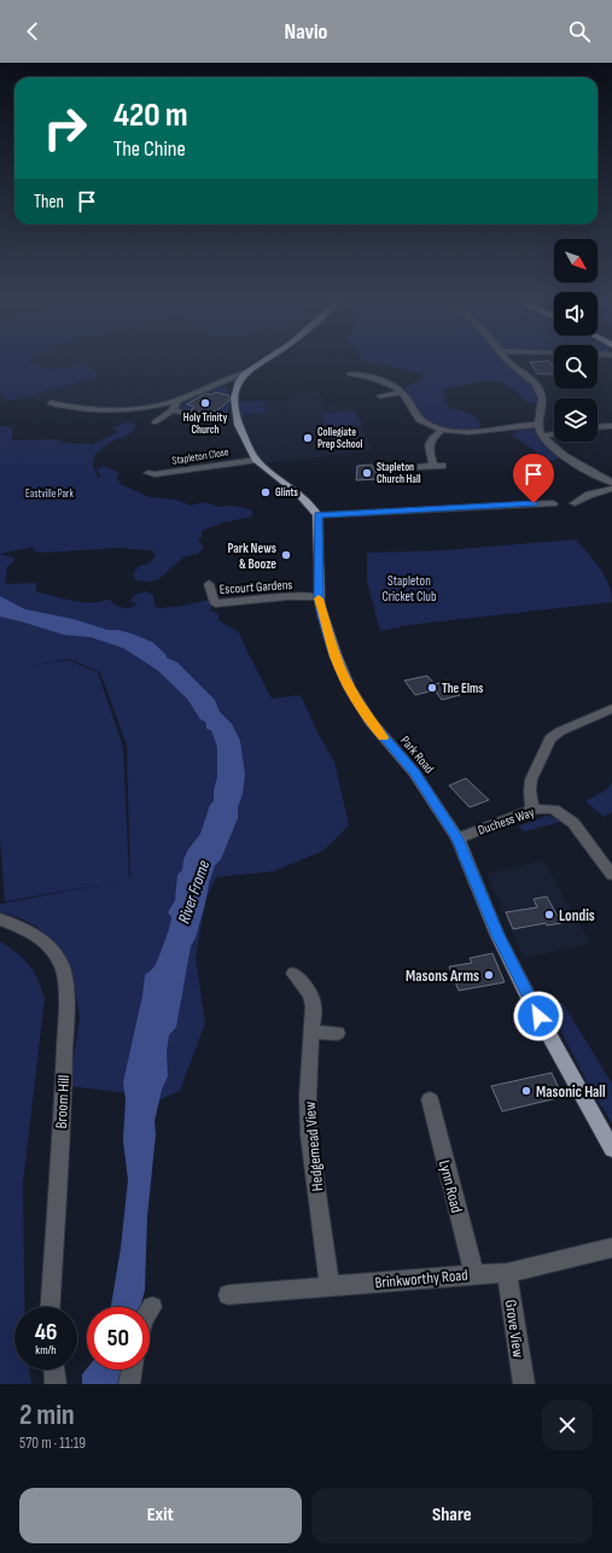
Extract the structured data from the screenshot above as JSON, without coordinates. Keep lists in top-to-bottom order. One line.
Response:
{"streets":{"main road":["Park Road"],"street":["Stapleton Close","Escourt Gardens","Duchess Way","Broom Hill","Hedgemead View","Lynn Road","Brinkworthy Road","Grove View"]},"crossings":[["Escourt Gardens","Park Road"],["Park Road","Duchess Way"],["Hedgemead View","Brinkworthy Road"],["Lynn Road","Brinkworthy Road"],["Brinkworthy Road","Grove View"]],"water":["River Frome"],"parks":["Eastville Park","Stapleton Cricket Club"],"places":["Holy Trinity Church","Collegiate Prep School","Stapleton Church Hall","Glints","Park News & Booze","The Elms","Londis","Masons Arms","Masonic Hall"],"north":"bottom right","page":{"header":"Navio","turn":["420 m","The Chine"],"then":"Then","speed":"46 km/h","limit":"50","heading":["2 min","570 m · 11:19"],"buttons":["Exit","Share"]}}
